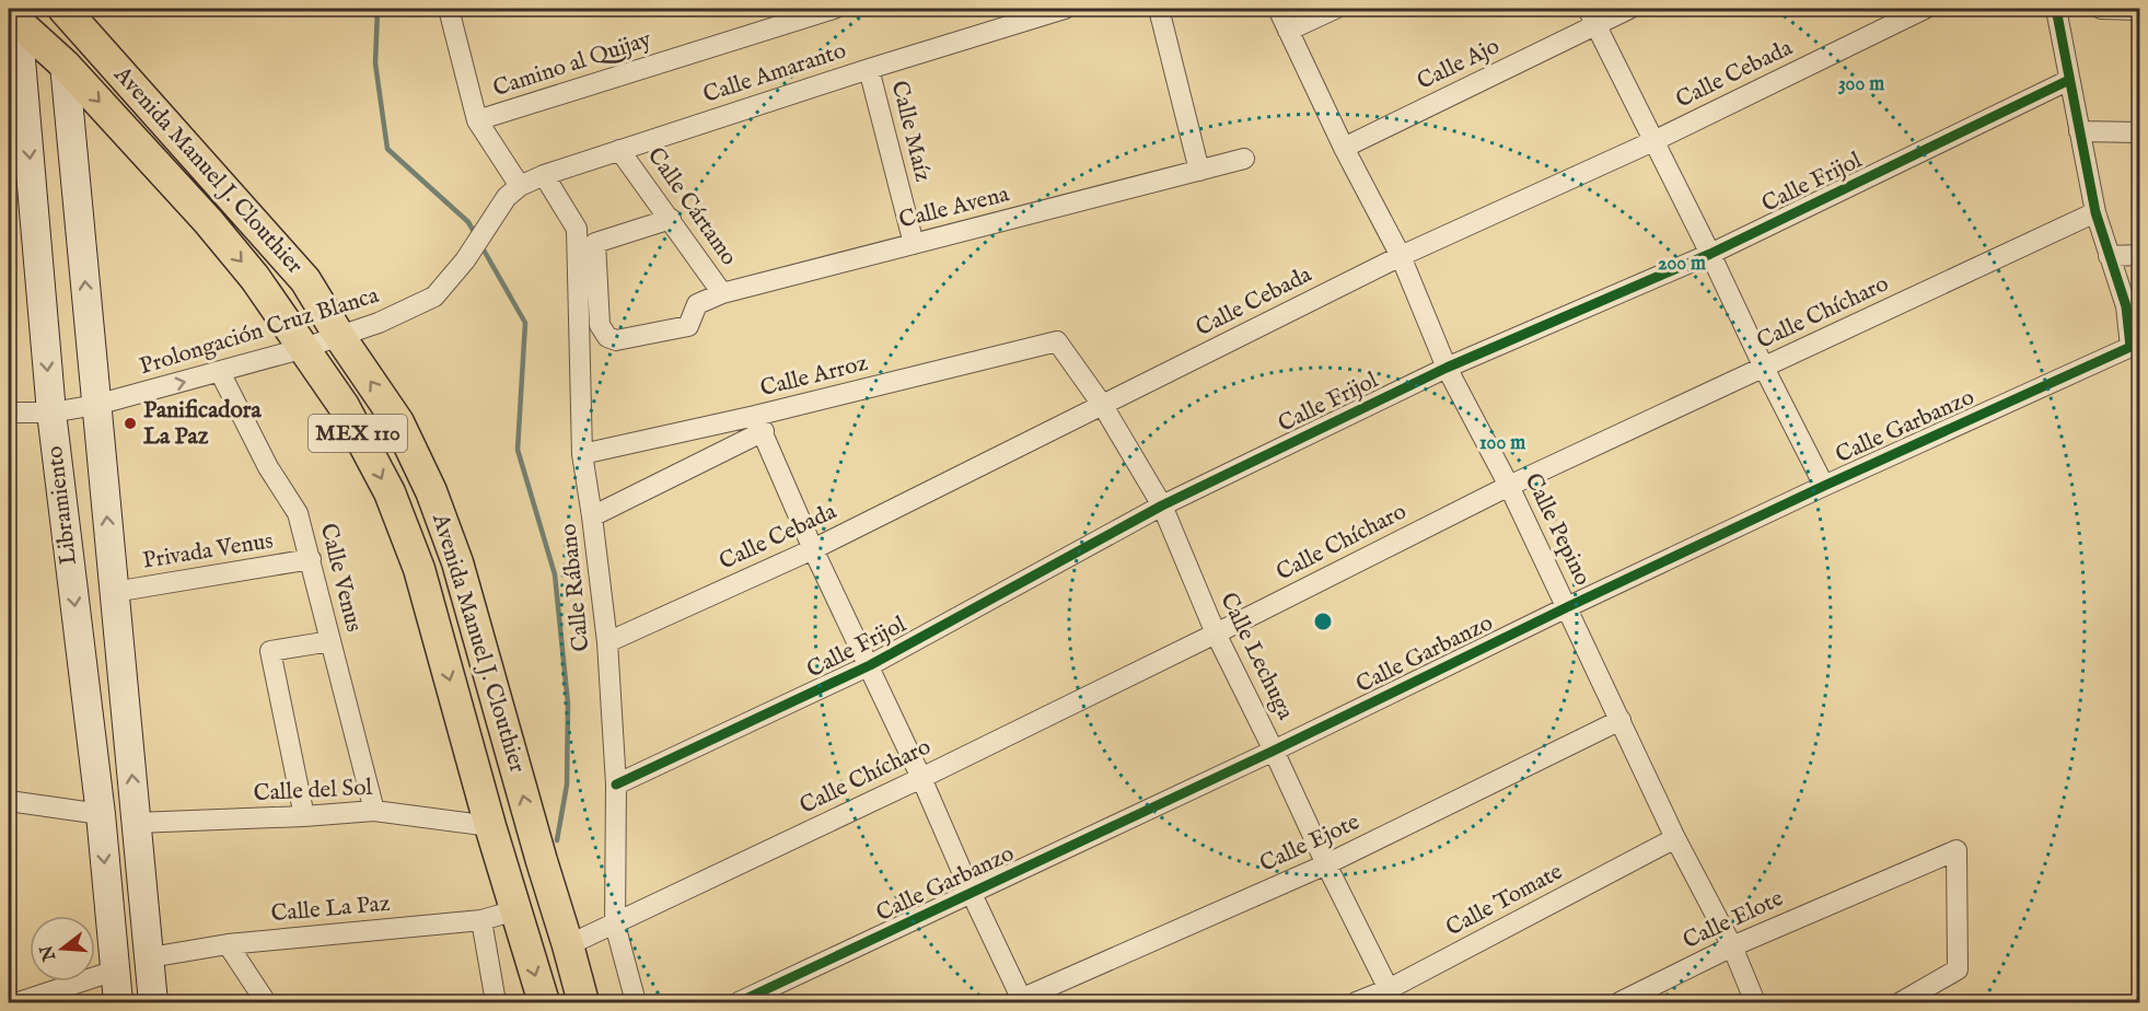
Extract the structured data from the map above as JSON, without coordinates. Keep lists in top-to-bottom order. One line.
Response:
{"streets":{"main road":["Avenida Manuel J. Clouthier","MEX 110","Libramiento"],"street":["Camino al Quijay","Calle Ajo","Calle Amaranto","Calle Cebada","Calle Maíz","Calle Frijol","Calle Cártamo","Calle Avena","Calle Chícharo","Prolongación Cruz Blanca","Calle Arroz","Calle Garbanzo","Calle Pepino","Privada Venus","Calle Venus","Calle Rábano","Calle Lechuga","Calle del Sol","Calle Ejote","Calle Tomate","Calle La Paz","Calle Elote"]},"crossings":[["Calle Ajo","Calle Pepino"],["Calle Amaranto","Calle Maíz"],["Calle Amaranto","Calle Cártamo"],["Calle Amaranto","Prolongación Cruz Blanca"],["Calle Amaranto","Calle Rábano"],["Calle Cebada","Calle Pepino"],["Calle Cebada","Calle Rábano"],["Calle Cebada","Calle Lechuga"],["Calle Maíz","Calle Avena"],["Avenida Manuel J. Clouthier","Calle Chícharo"],["Avenida Manuel J. Clouthier","Prolongación Cruz Blanca"],["Avenida Manuel J. Clouthier","Libramiento"],["Avenida Manuel J. Clouthier","Calle del Sol"],["Avenida Manuel J. Clouthier","Calle La Paz"],["Calle Frijol","Calle Pepino"],["Calle Frijol","Calle Rábano"],["Calle Frijol","Calle Lechuga"],["Calle Cártamo","Calle Avena"],["Calle Chícharo","Calle Pepino"],["Calle Chícharo","Calle Rábano"],["Calle Chícharo","Calle Lechuga"],["Prolongación Cruz Blanca","Libramiento"],["Prolongación Cruz Blanca","Calle Venus"],["Calle Arroz","Calle Rábano"],["Calle Arroz","Calle Lechuga"],["Calle Garbanzo","Calle Pepino"],["Calle Garbanzo","Calle Lechuga"],["Libramiento","Privada Venus"],["Libramiento","Calle del Sol"],["Libramiento","Calle La Paz"],["Calle Pepino","Calle Ejote"],["Calle Pepino","Calle Tomate"],["Calle Pepino","Calle Elote"],["Privada Venus","Calle Venus"],["Calle Venus","Calle del Sol"],["Calle Lechuga","Calle Ejote"],["Calle Lechuga","Calle Tomate"]],"places":["Panificadora La Paz"],"north":"left","rings":["300 m","200 m","100 m"]}
